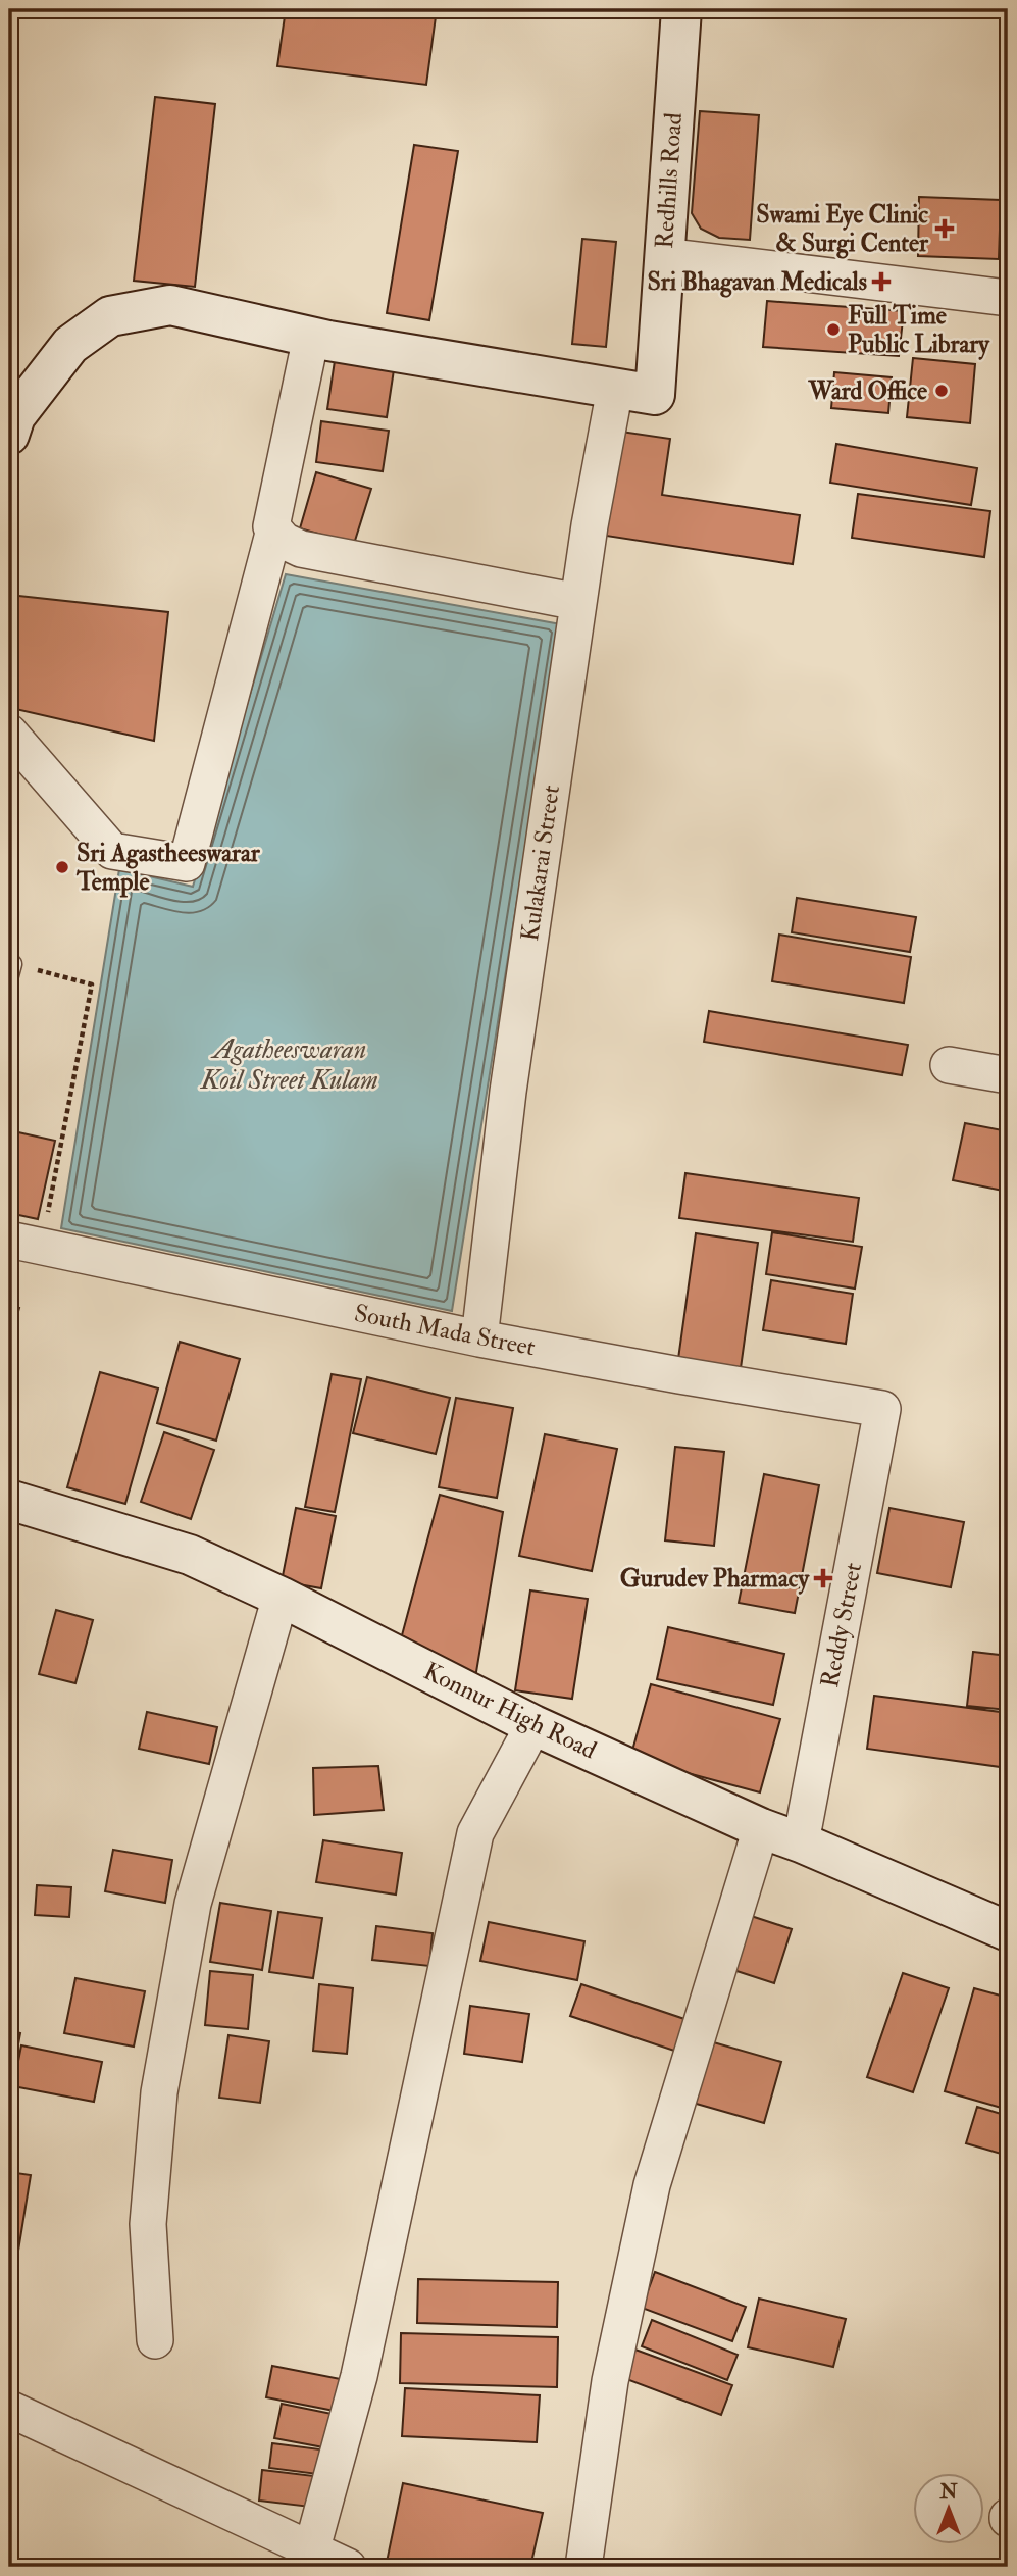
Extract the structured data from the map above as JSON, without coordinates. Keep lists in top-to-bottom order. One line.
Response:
{"streets":{"street":["Redhills Road","Kulakarai Street","South Mada Street","Reddy Street","Konnur High Road"]},"crossings":[["Redhills Road","Kulakarai Street"],["Kulakarai Street","South Mada Street"],["South Mada Street","Reddy Street"],["Reddy Street","Konnur High Road"]],"water":["Agatheeswaran Koil Street Kulam"],"places":{"health":["Swami Eye Clinic & Surgi Center","Sri Bhagavan Medicals","Gurudev Pharmacy"],"other":["Full Time Public Library","Ward Office","Sri Agastheeswarar Temple"]},"north":"top"}
